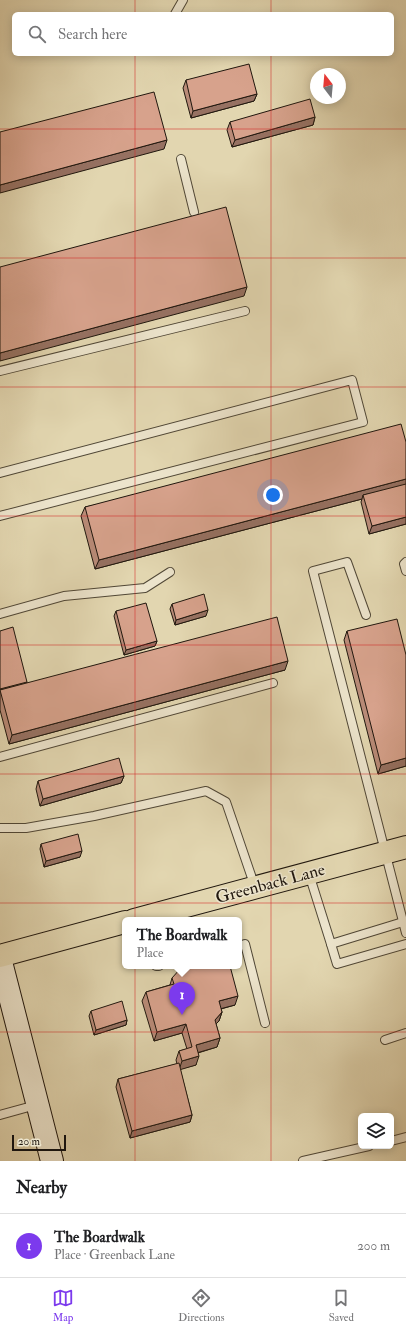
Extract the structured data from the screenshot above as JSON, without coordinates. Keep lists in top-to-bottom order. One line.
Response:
{"streets":{"main road":["Greenback Lane"]},"scale_bar":"20 m","north":"top","page":{"search":"Search here","popup":["The Boardwalk","Place"],"pins":"1","scale":"20 m","heading":"Nearby","list":[{"mark":"1","name":"The Boardwalk","note":"Place · Greenback Lane","value":"200 m"}],"nav":["Map","Directions","Saved"]}}
